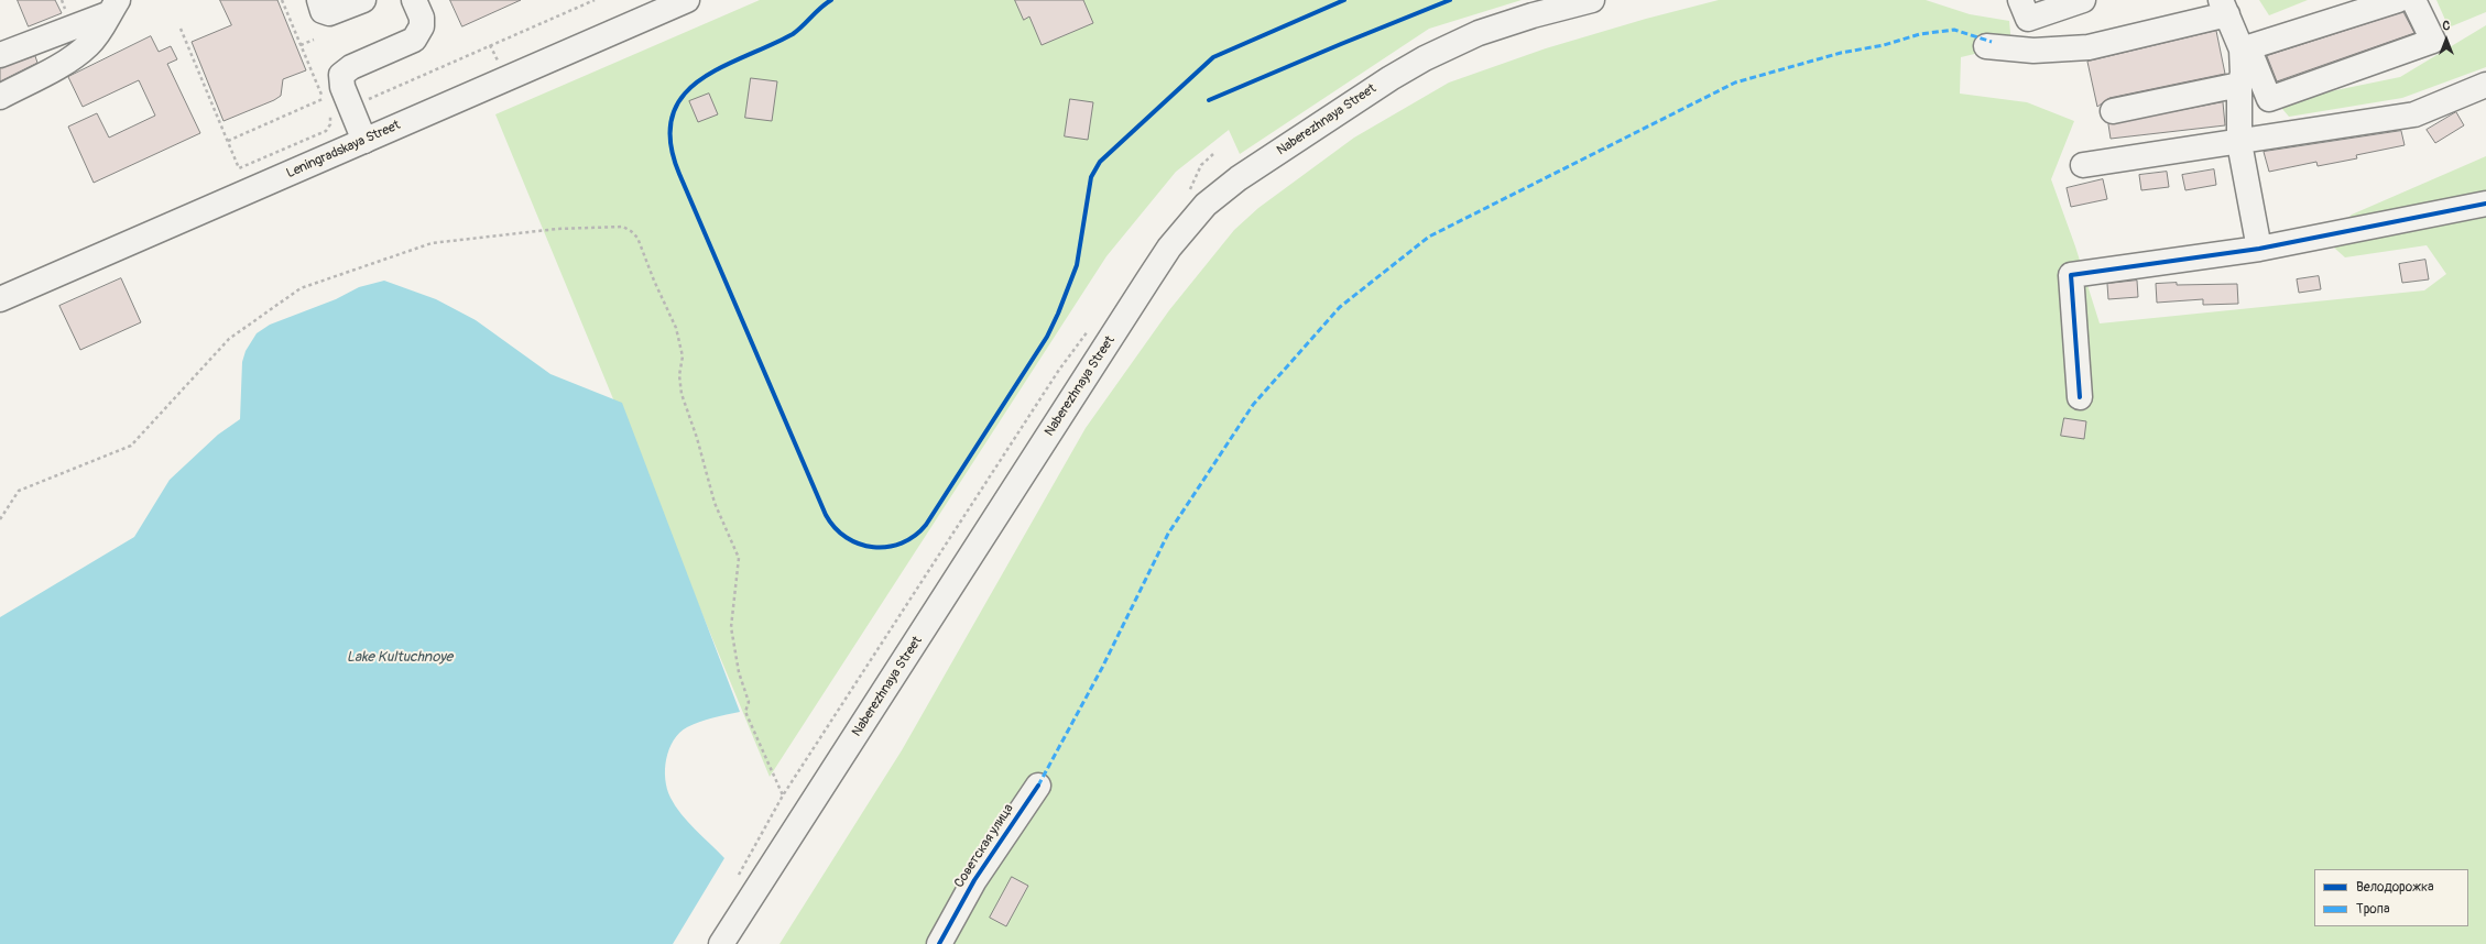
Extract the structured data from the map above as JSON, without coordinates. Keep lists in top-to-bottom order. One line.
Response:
{"streets":{"main road":["Naberezhnaya Street","Leningradskaya Street","Советская улица"]},"water":["Lake Kultuchnoye"],"legend":["Велодорожка","Тропа"],"north":"top"}
